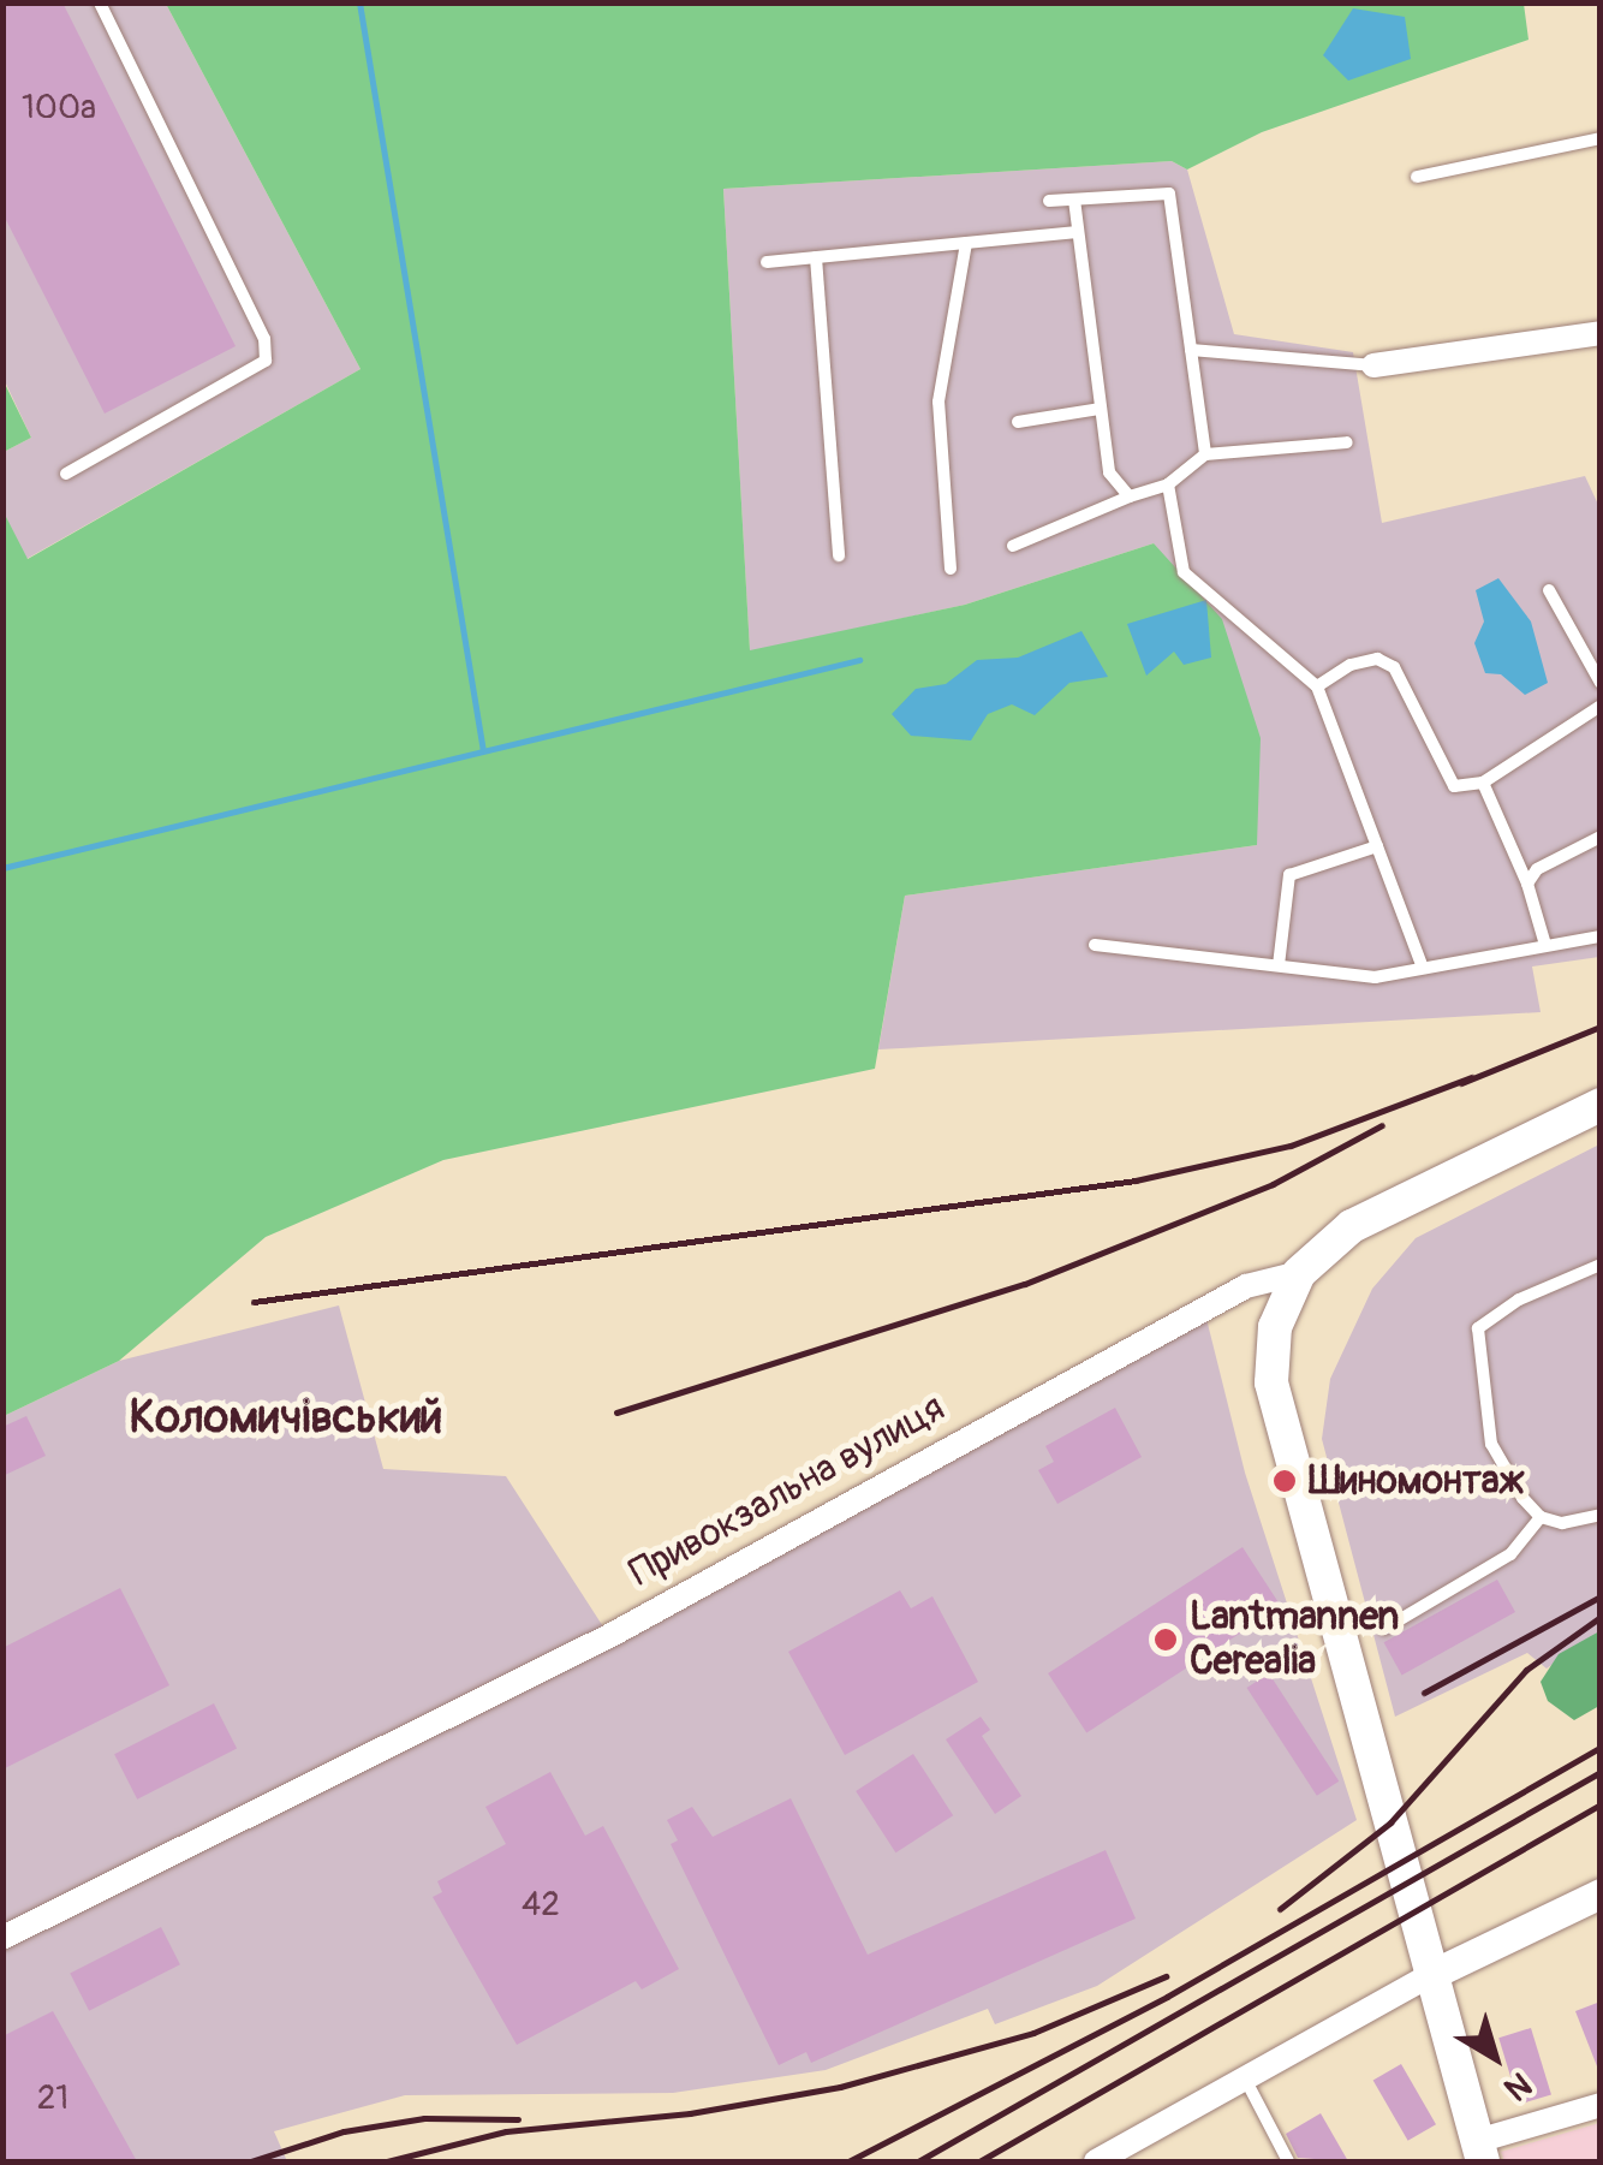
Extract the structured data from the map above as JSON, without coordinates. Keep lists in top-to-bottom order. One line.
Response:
{"streets":{"main road":["Привокзальна вулиця"]},"districts":["Коломичівський"],"places":["Шиномонтаж","Lantmannen Cerealia"],"house_numbers":["100а","42","21"],"north":"bottom right"}
